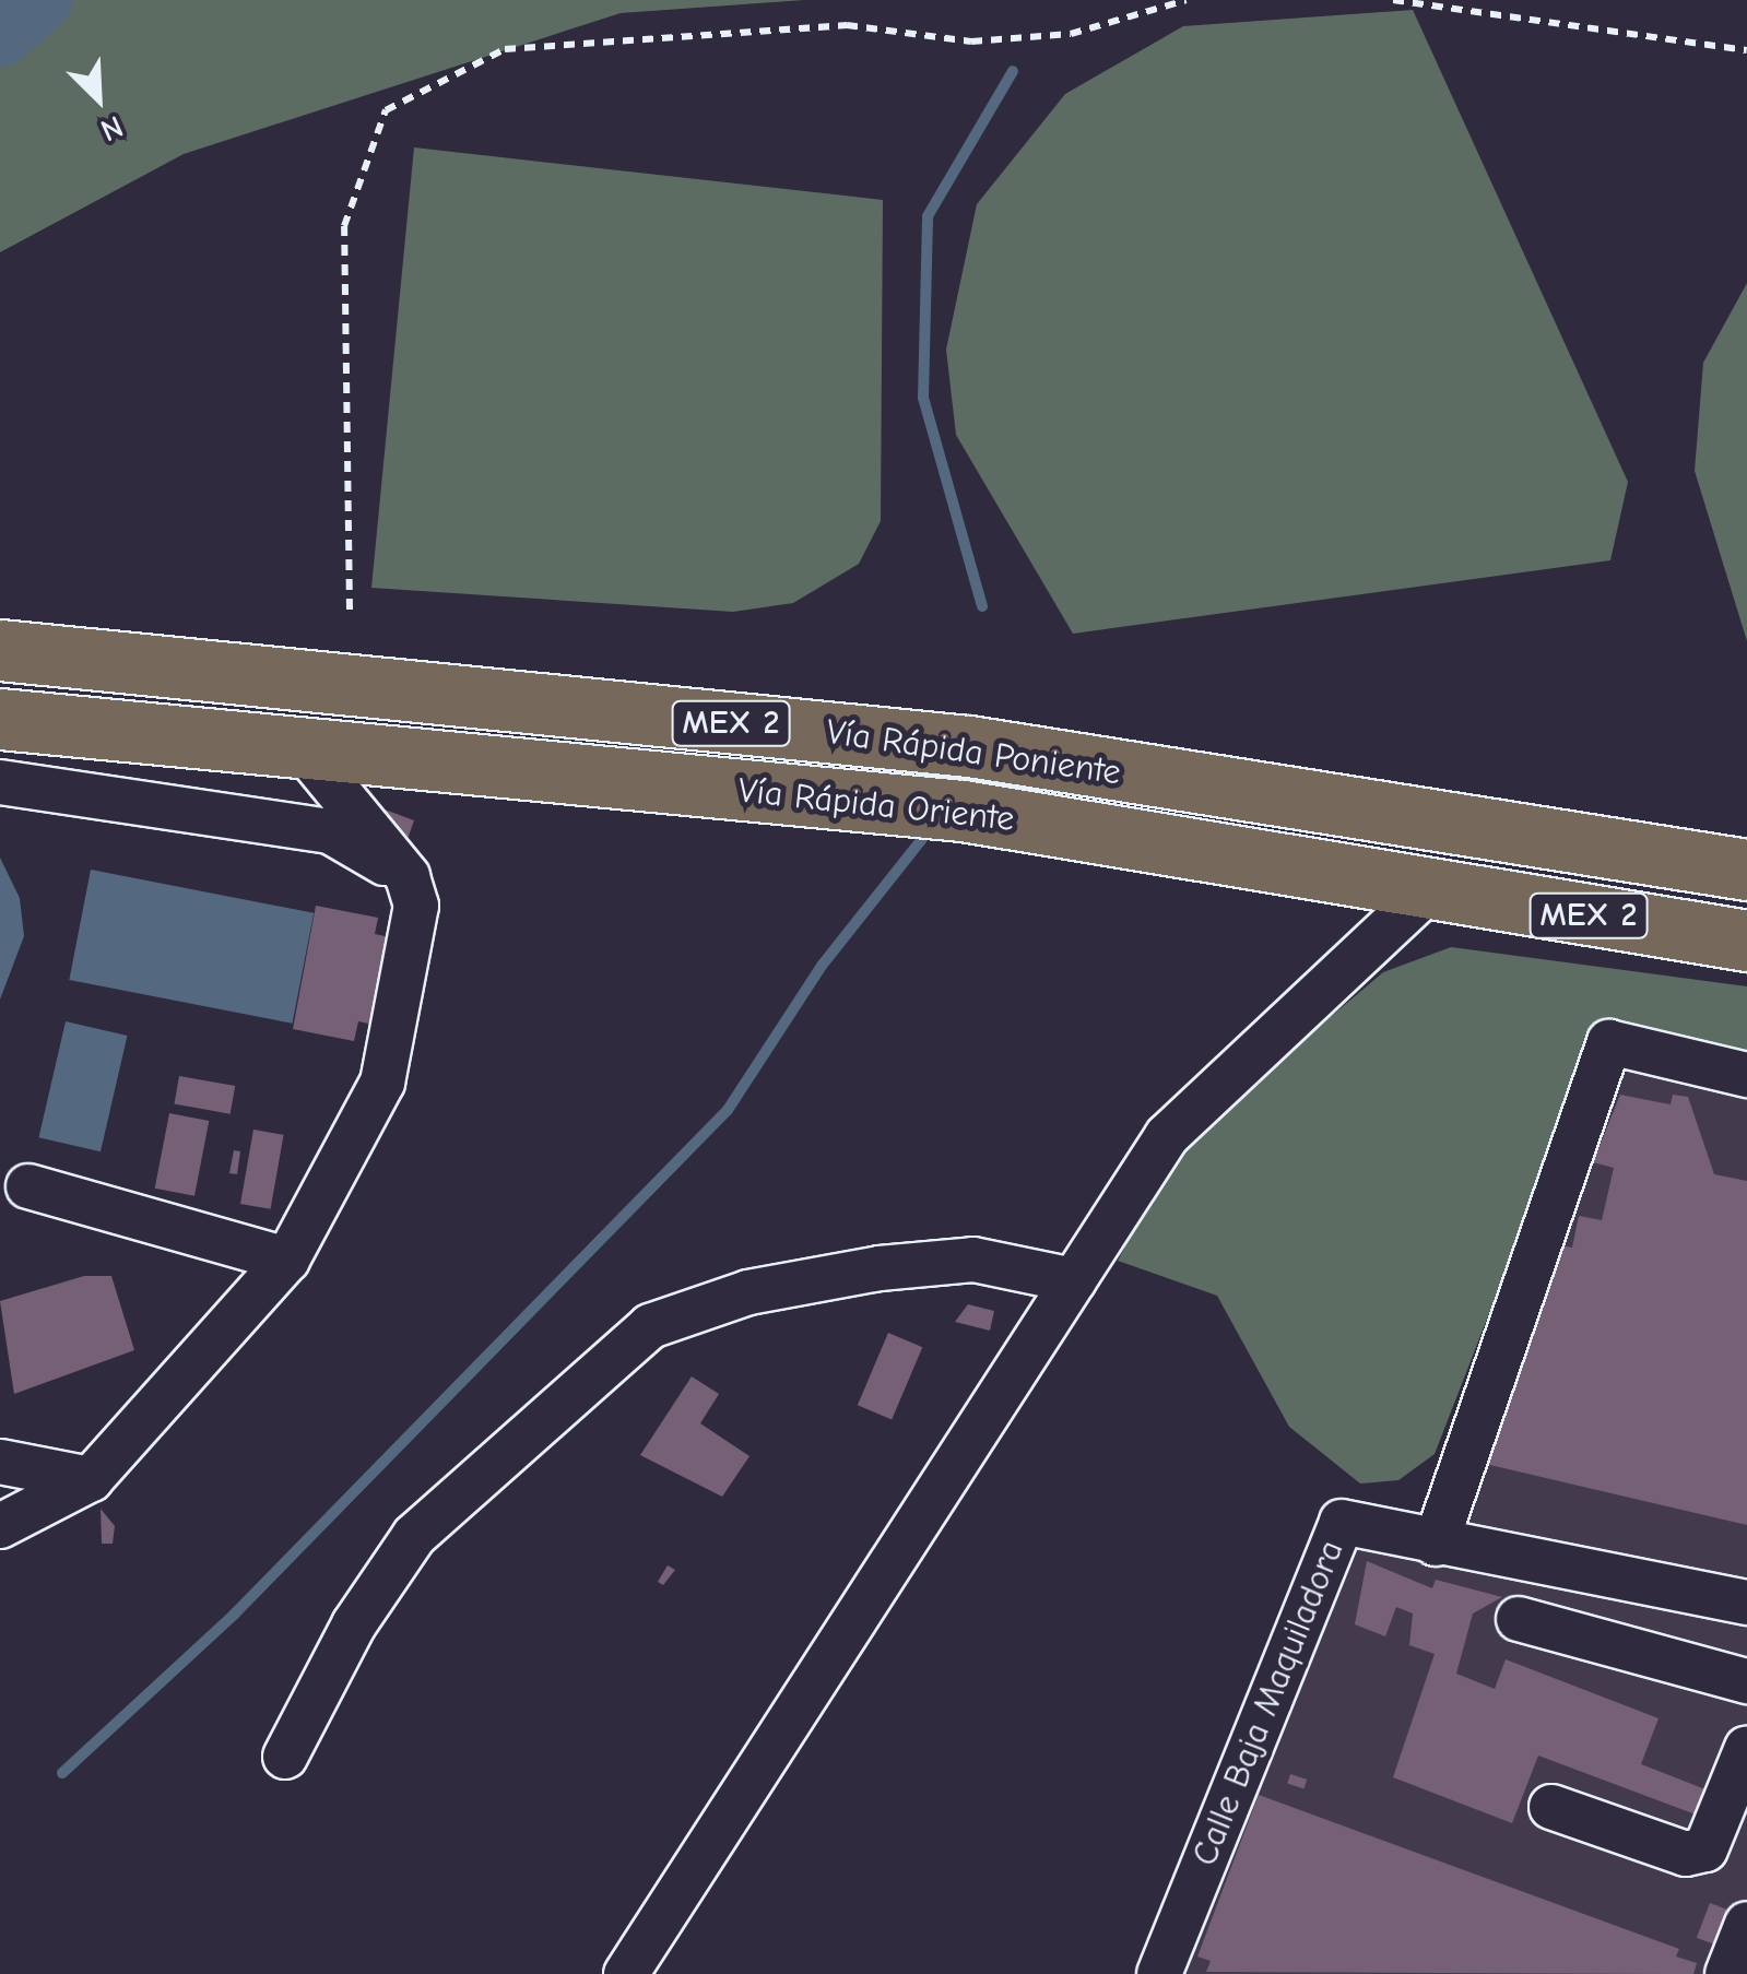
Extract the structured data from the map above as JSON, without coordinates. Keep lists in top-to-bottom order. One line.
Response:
{"streets":{"highway":["MEX 2","Vía Rápida Poniente","Vía Rápida Oriente"],"street":["Calle Baja Maquiladora"]},"north":"bottom right"}
